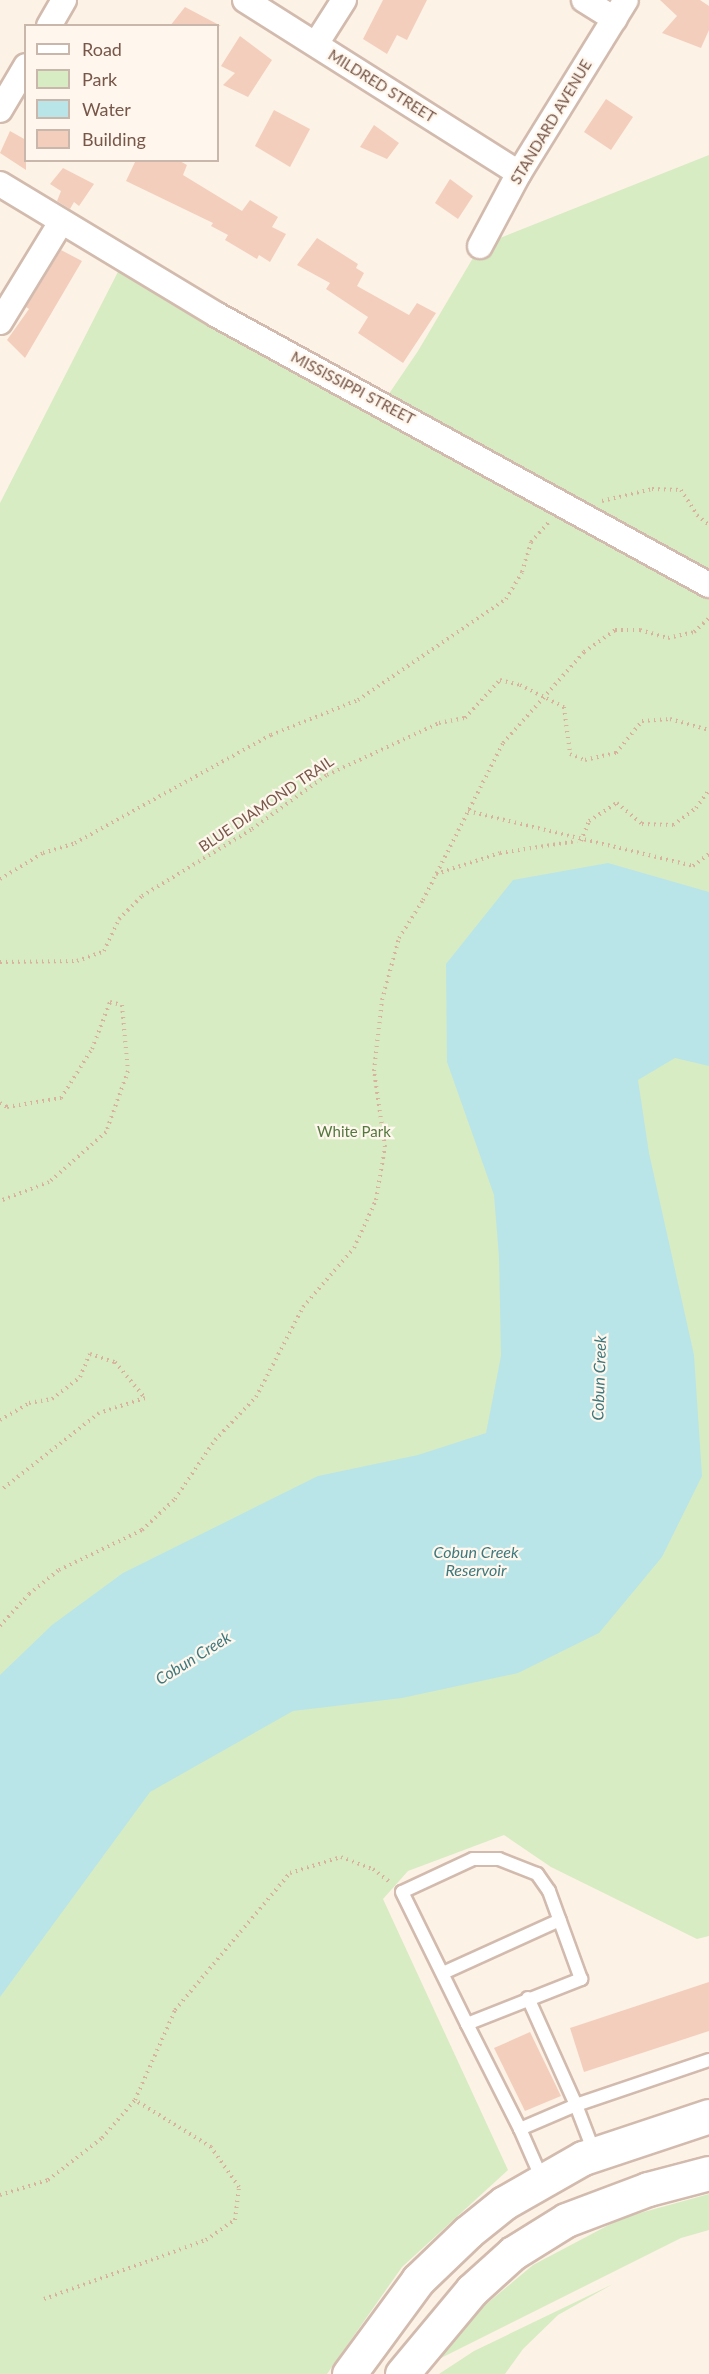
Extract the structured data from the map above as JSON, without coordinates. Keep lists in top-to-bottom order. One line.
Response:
{"streets":{"street":["MILDRED STREET","STANDARD AVENUE","MISSISSIPPI STREET"],"path":["BLUE DIAMOND TRAIL"]},"crossings":[["MILDRED STREET","STANDARD AVENUE"]],"water":["Cobun Creek","Cobun Creek Reservoir"],"parks":["White Park"],"legend":["Road","Park","Water","Building"]}
